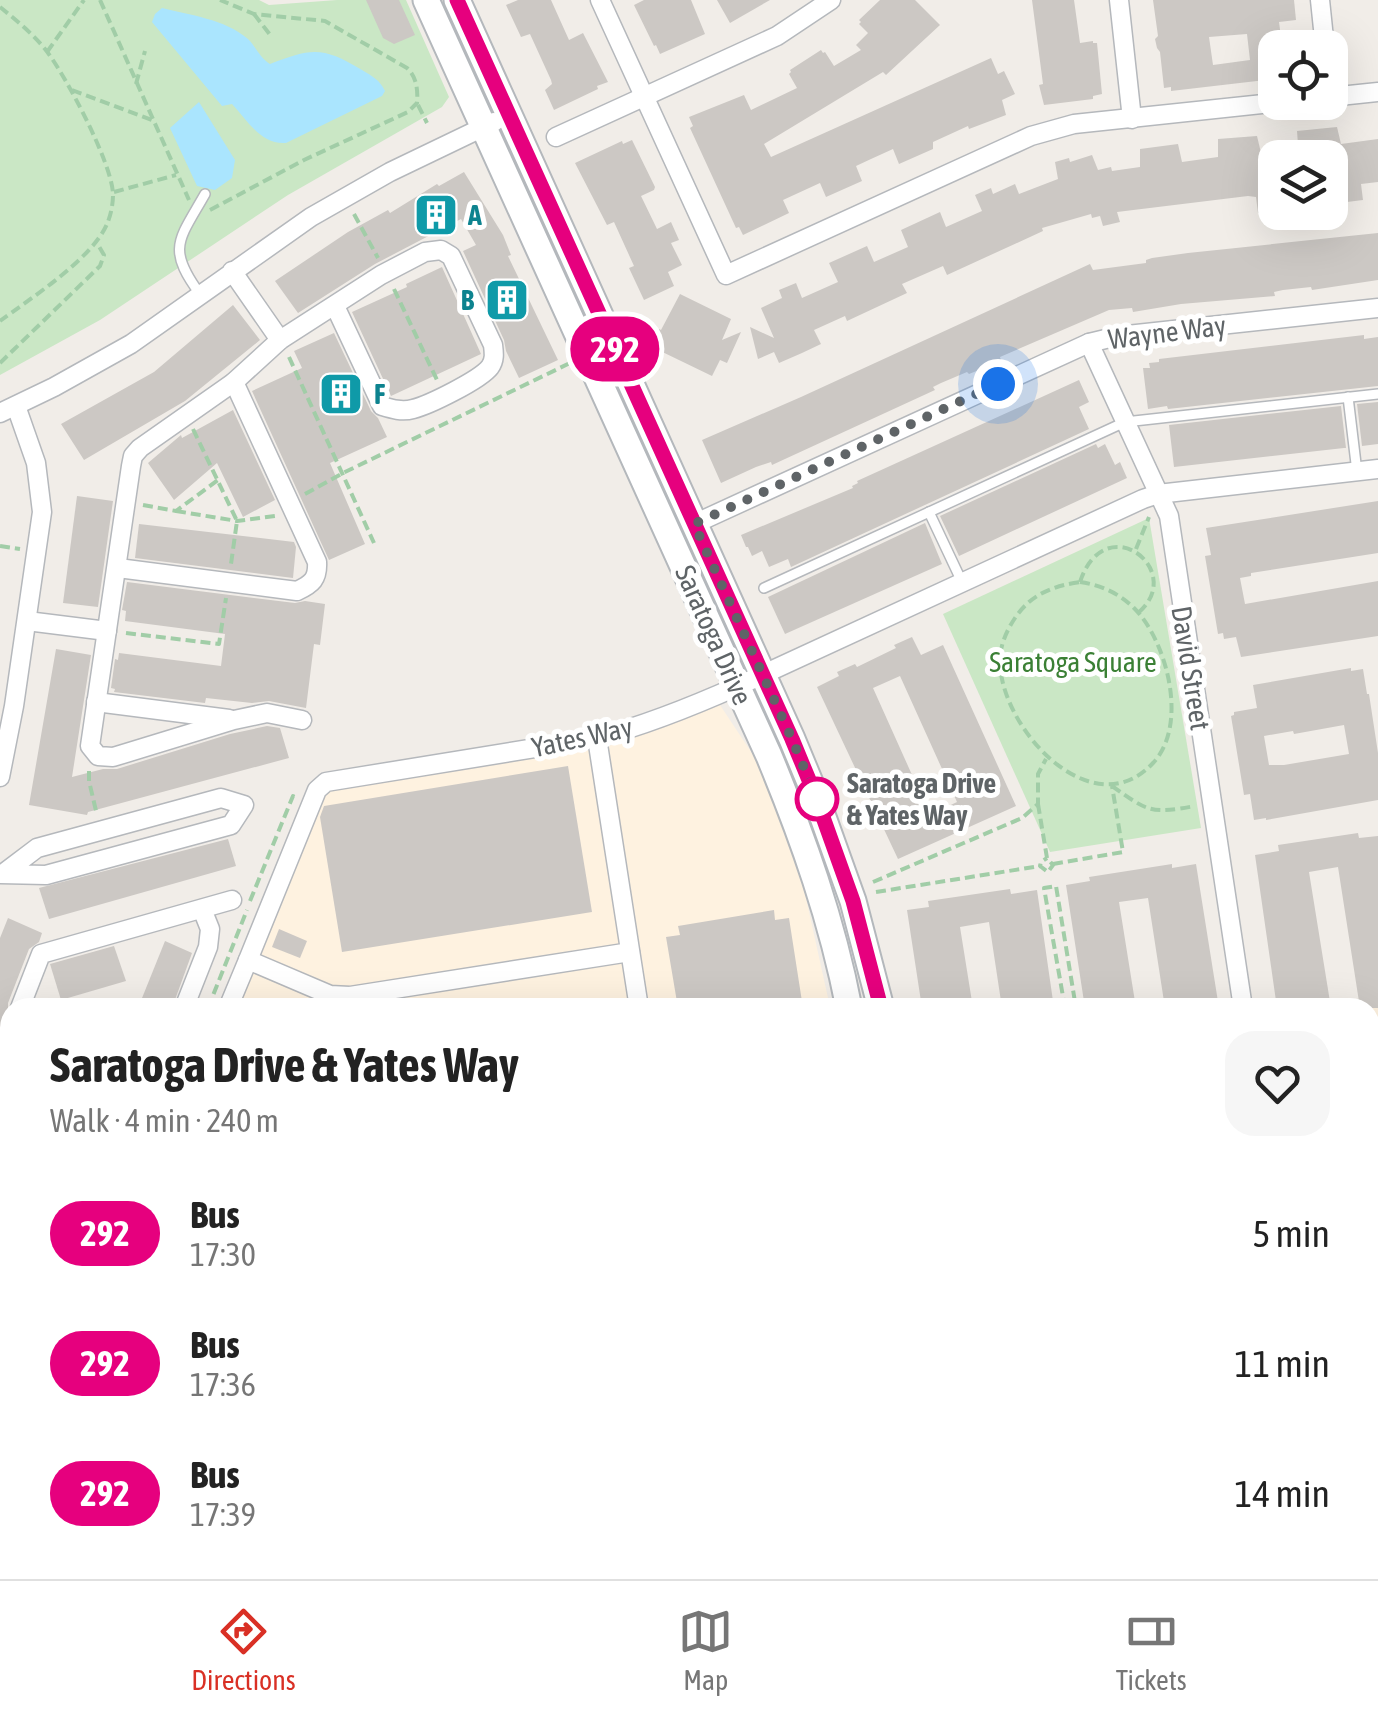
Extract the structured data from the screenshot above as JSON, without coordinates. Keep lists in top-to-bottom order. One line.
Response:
{"streets":{"main road":["Saratoga Drive"],"street":["Wayne Way","David Street","Yates Way"]},"crossings":[["Wayne Way","Saratoga Drive"],["Wayne Way","David Street"],["Saratoga Drive","Yates Way"],["David Street","Yates Way"]],"parks":["Saratoga Square"],"places":{"building":["A","B","F"],"other":["Saratoga Drive & Yates Way"]},"lines":["bus line 292"],"page":{"on_map":"292","heading":["Saratoga Drive & Yates Way","Walk · 4 min · 240 m"],"list":[{"mark":"292","name":"Bus","note":"17:30","value":"5 min"},{"mark":"292","name":"Bus","note":"17:36","value":"11 min"},{"mark":"292","name":"Bus","note":"17:39","value":"14 min"}],"tabs":["Directions","Map","Tickets"]}}
